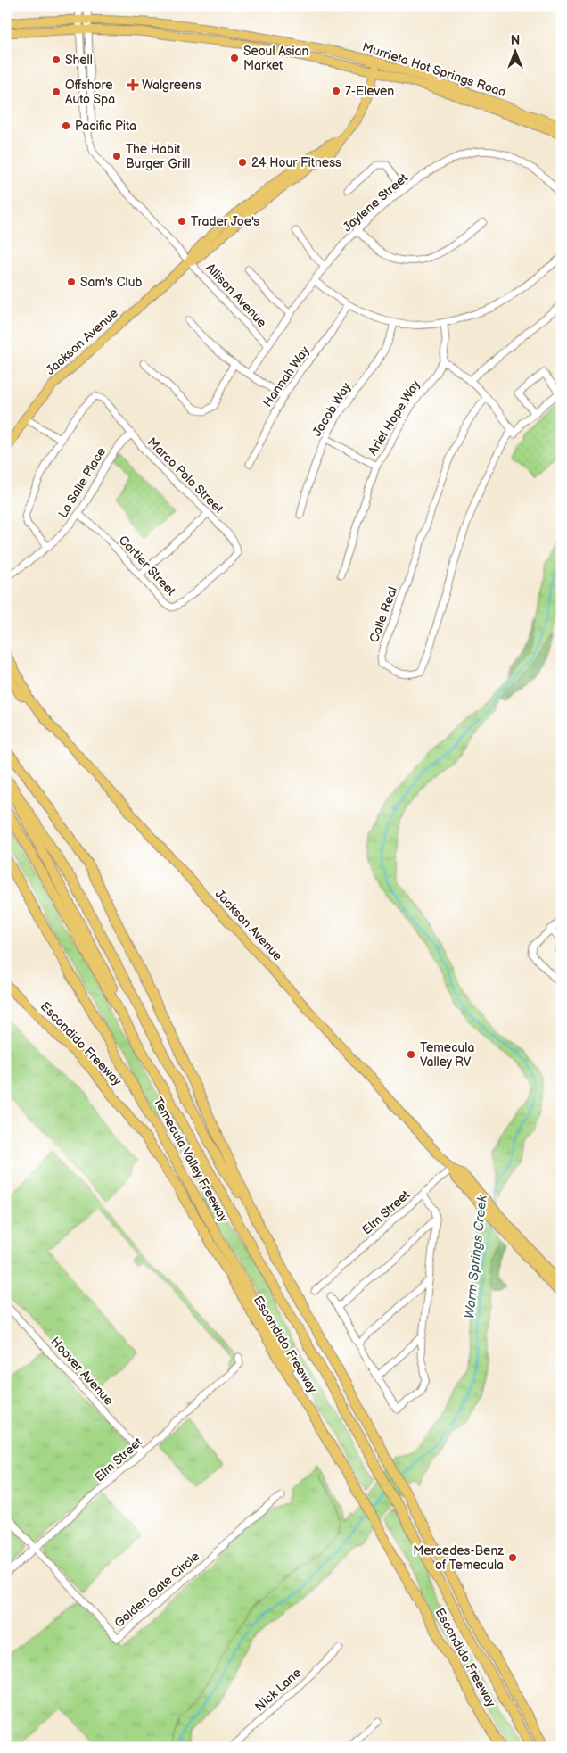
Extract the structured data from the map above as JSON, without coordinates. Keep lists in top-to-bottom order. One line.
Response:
{"streets":{"highway":["Escondido Freeway","Temecula Valley Freeway"],"main road":["Murrieta Hot Springs Road","Jackson Avenue"],"street":["Jaylene Street","Allison Avenue","Hannah Way","Jacob Way","Ariel Hope Way","Marco Polo Street","La Salle Place","Cartier Street","Calle Real","Elm Street","Hoover Avenue","Golden Gate Circle","Nick Lane"]},"crossings":[["Murrieta Hot Springs Road","Allison Avenue"],["Murrieta Hot Springs Road","Jackson Avenue"],["Jaylene Street","Allison Avenue"],["Allison Avenue","Jackson Avenue"],["Jackson Avenue","Elm Street"],["Marco Polo Street","La Salle Place"],["Marco Polo Street","Cartier Street"],["La Salle Place","Cartier Street"],["Escondido Freeway","Temecula Valley Freeway"],["Elm Street","Hoover Avenue"],["Elm Street","Golden Gate Circle"]],"water":["Warm Springs Creek"],"places":{"other":["Seoul Asian Market","Shell","7-Eleven","Offshore Auto Spa","Pacific Pita","The Habit Burger Grill","24 Hour Fitness","Trader Joe's","Sam's Club","Temecula Valley RV","Mercedes-Benz of Temecula"],"health":["Walgreens"]},"north":"top"}
